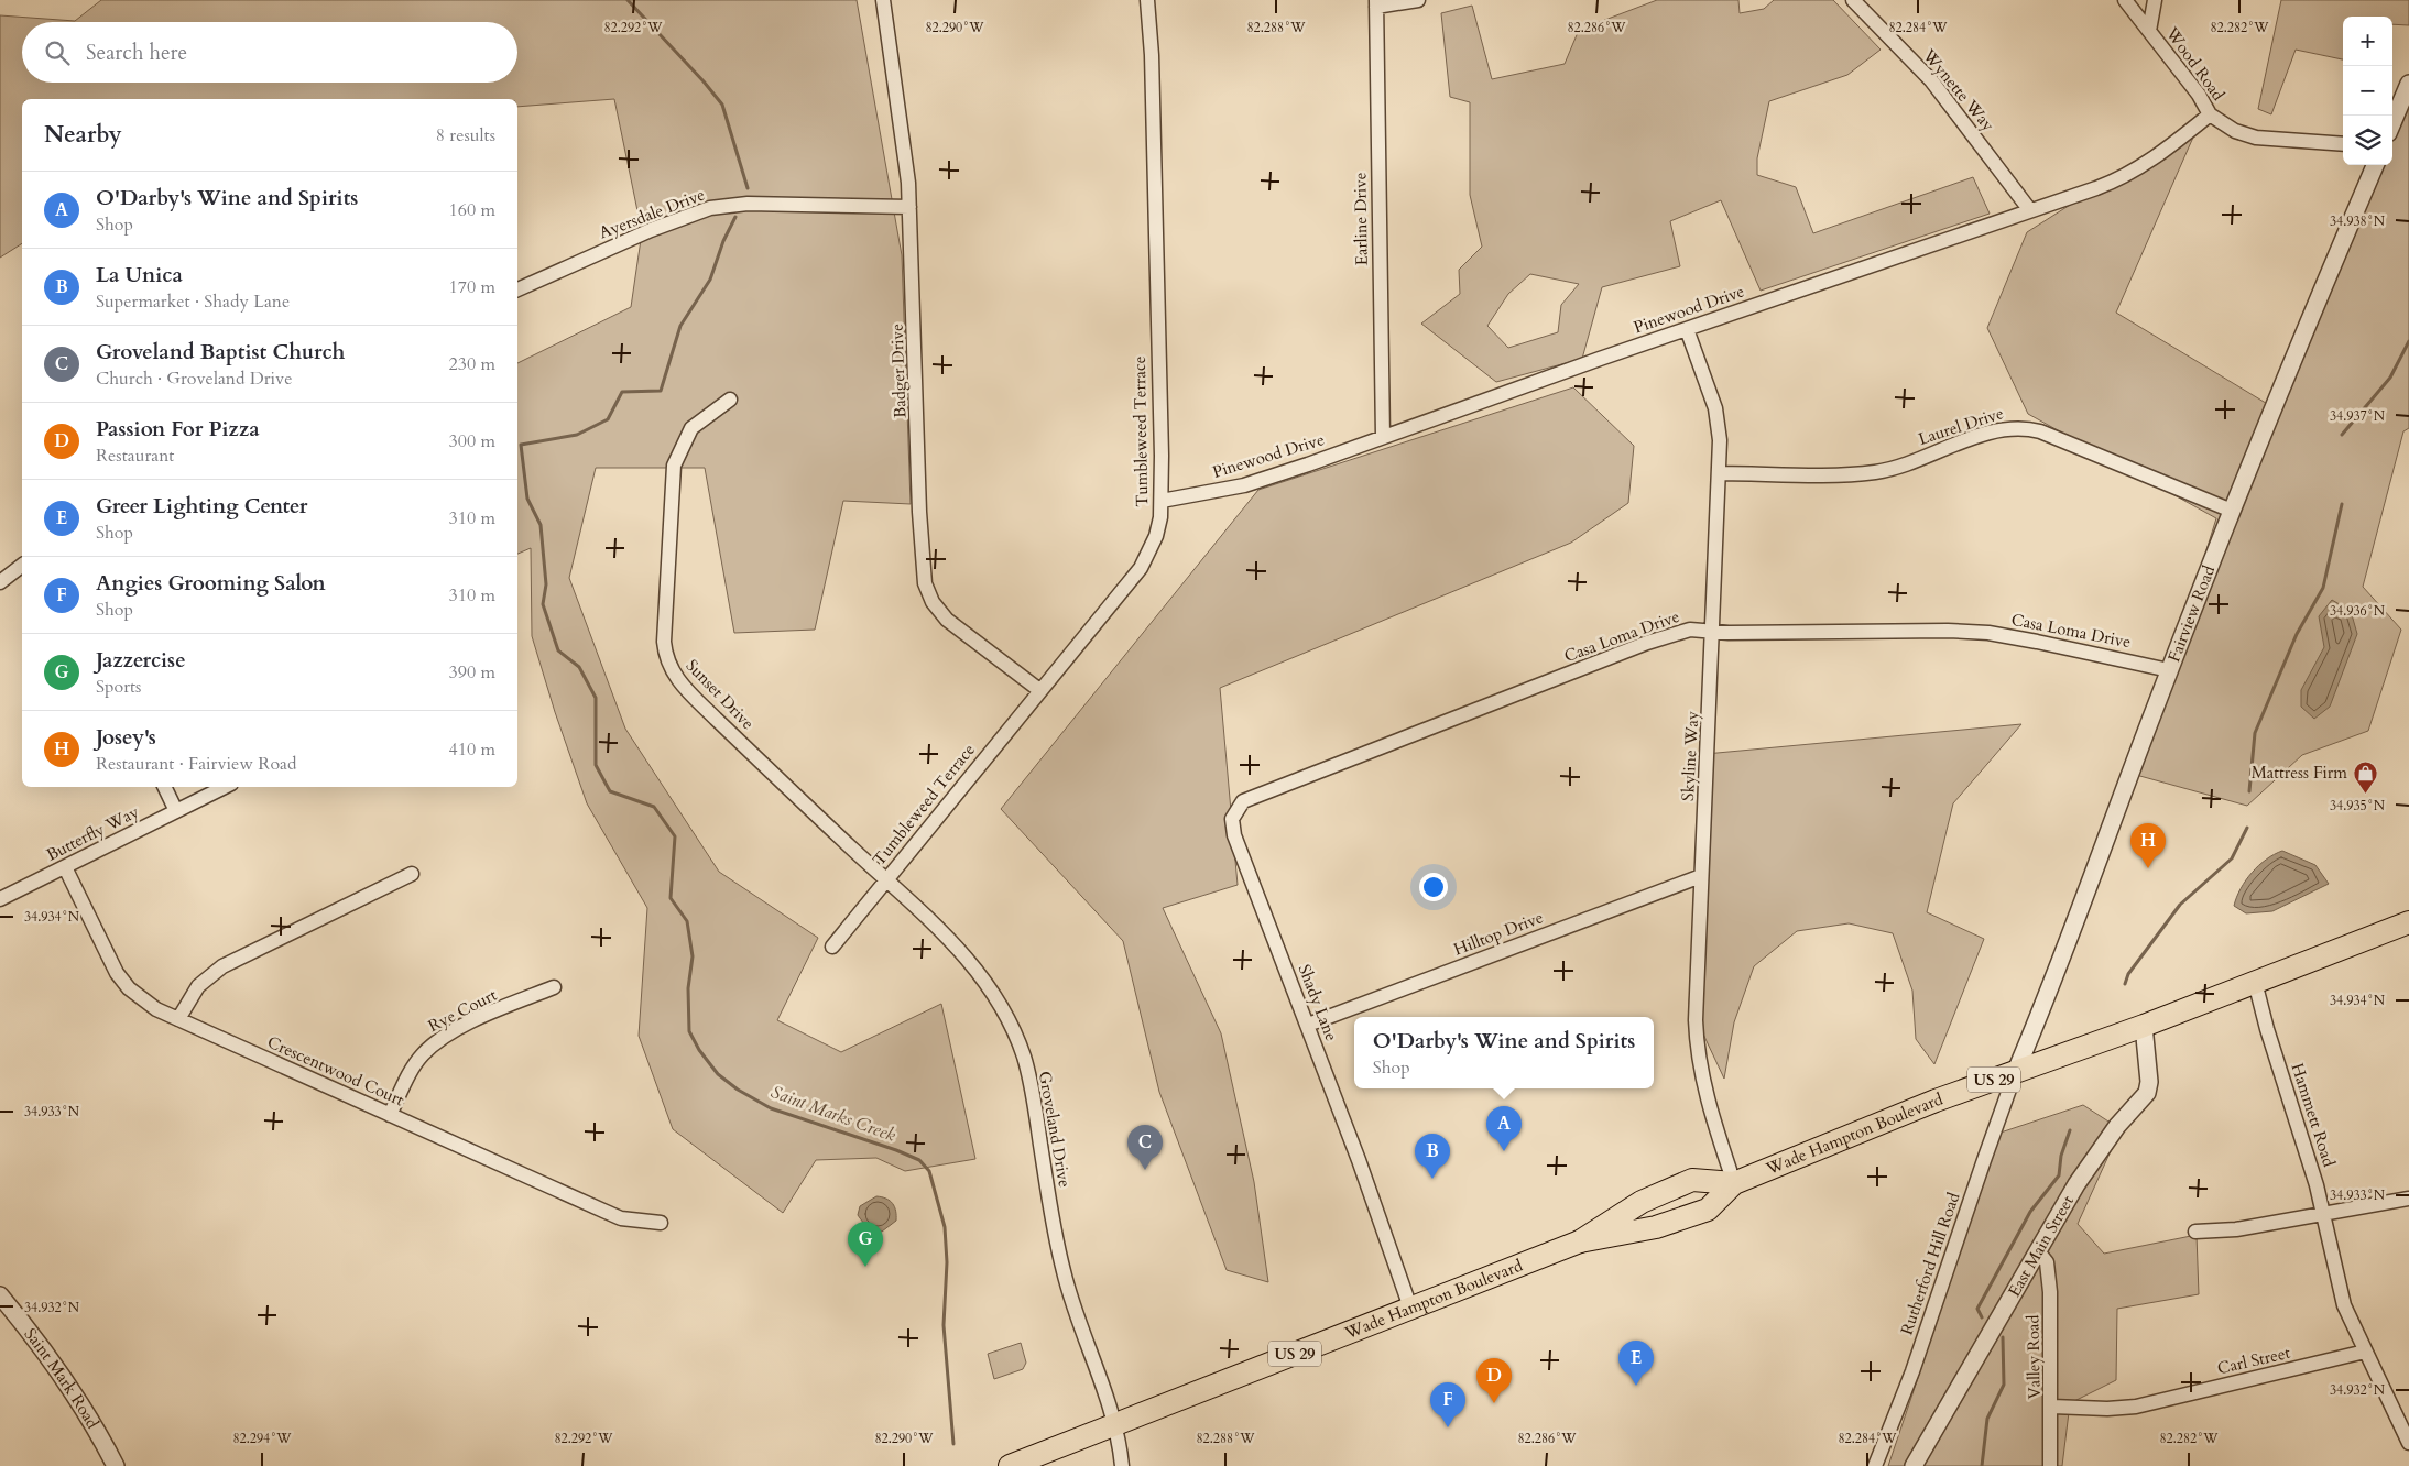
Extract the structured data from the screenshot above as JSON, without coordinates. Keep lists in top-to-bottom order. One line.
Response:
{"streets":{"main road":["US 29","Wade Hampton Boulevard"],"street":["Wood Road","Wynette Way","Ayersdale Drive","Earline Drive","Pinewood Drive","Badger Drive","Laurel Drive","Tumbleweed Terrace","Fairview Road","Casa Loma Drive","Sunset Drive","Skyline Way","Butterfly Way","Hilltop Drive","Shady Lane","Rye Court","Crescentwood Court","Hammett Road","Groveland Drive","East Main Street","Rutherford Hill Road","Valley Road","Carl Street","Saint Mark Road"]},"crossings":[["Wood Road","Pinewood Drive"],["Wynette Way","Pinewood Drive"],["Ayersdale Drive","Badger Drive"],["Earline Drive","Pinewood Drive"],["Pinewood Drive","Tumbleweed Terrace"],["Pinewood Drive","Skyline Way"],["Badger Drive","Tumbleweed Terrace"],["Laurel Drive","Fairview Road"],["Laurel Drive","Skyline Way"],["Tumbleweed Terrace","Sunset Drive"],["Tumbleweed Terrace","Groveland Drive"],["Fairview Road","Casa Loma Drive"],["Fairview Road","Wade Hampton Boulevard"],["Fairview Road","Rutherford Hill Road"],["Casa Loma Drive","Skyline Way"],["Casa Loma Drive","Shady Lane"],["Sunset Drive","Groveland Drive"],["Skyline Way","Hilltop Drive"],["Skyline Way","Wade Hampton Boulevard"],["Butterfly Way","Crescentwood Court"],["Hilltop Drive","Shady Lane"],["Shady Lane","Wade Hampton Boulevard"],["Rye Court","Crescentwood Court"],["Hammett Road","Wade Hampton Boulevard"],["Hammett Road","Carl Street"],["Groveland Drive","Wade Hampton Boulevard"],["Wade Hampton Boulevard","East Main Street"],["Wade Hampton Boulevard","Rutherford Hill Road"],["East Main Street","Valley Road"],["Valley Road","Carl Street"]],"water":["Saint Marks Creek"],"places":{"shop":["Mattress Firm"]},"page":{"map_buttons":["+","−"],"search":"Search here","heading":["Nearby","8 results"],"list":[{"mark":"A","name":"O'Darby's Wine and Spirits","note":"Shop","value":"160 m"},{"mark":"B","name":"La Unica","note":"Supermarket · Shady Lane","value":"170 m"},{"mark":"C","name":"Groveland Baptist Church","note":"Church · Groveland Drive","value":"230 m"},{"mark":"D","name":"Passion For Pizza","note":"Restaurant","value":"300 m"},{"mark":"E","name":"Greer Lighting Center","note":"Shop","value":"310 m"},{"mark":"F","name":"Angies Grooming Salon","note":"Shop","value":"310 m"},{"mark":"G","name":"Jazzercise","note":"Sports","value":"390 m"},{"mark":"H","name":"Josey's","note":"Restaurant · Fairview Road","value":"410 m"}],"pins":["H","A","C","B","G","E","D","F"],"popup":["O'Darby's Wine and Spirits","Shop"]},"coordinates":["82.292°W","82.290°W","82.288°W","82.286°W","82.284°W","82.282°W","34.938°N","34.937°N","34.936°N","34.935°N","34.934°N","34.933°N","34.932°N","82.294°W"]}
